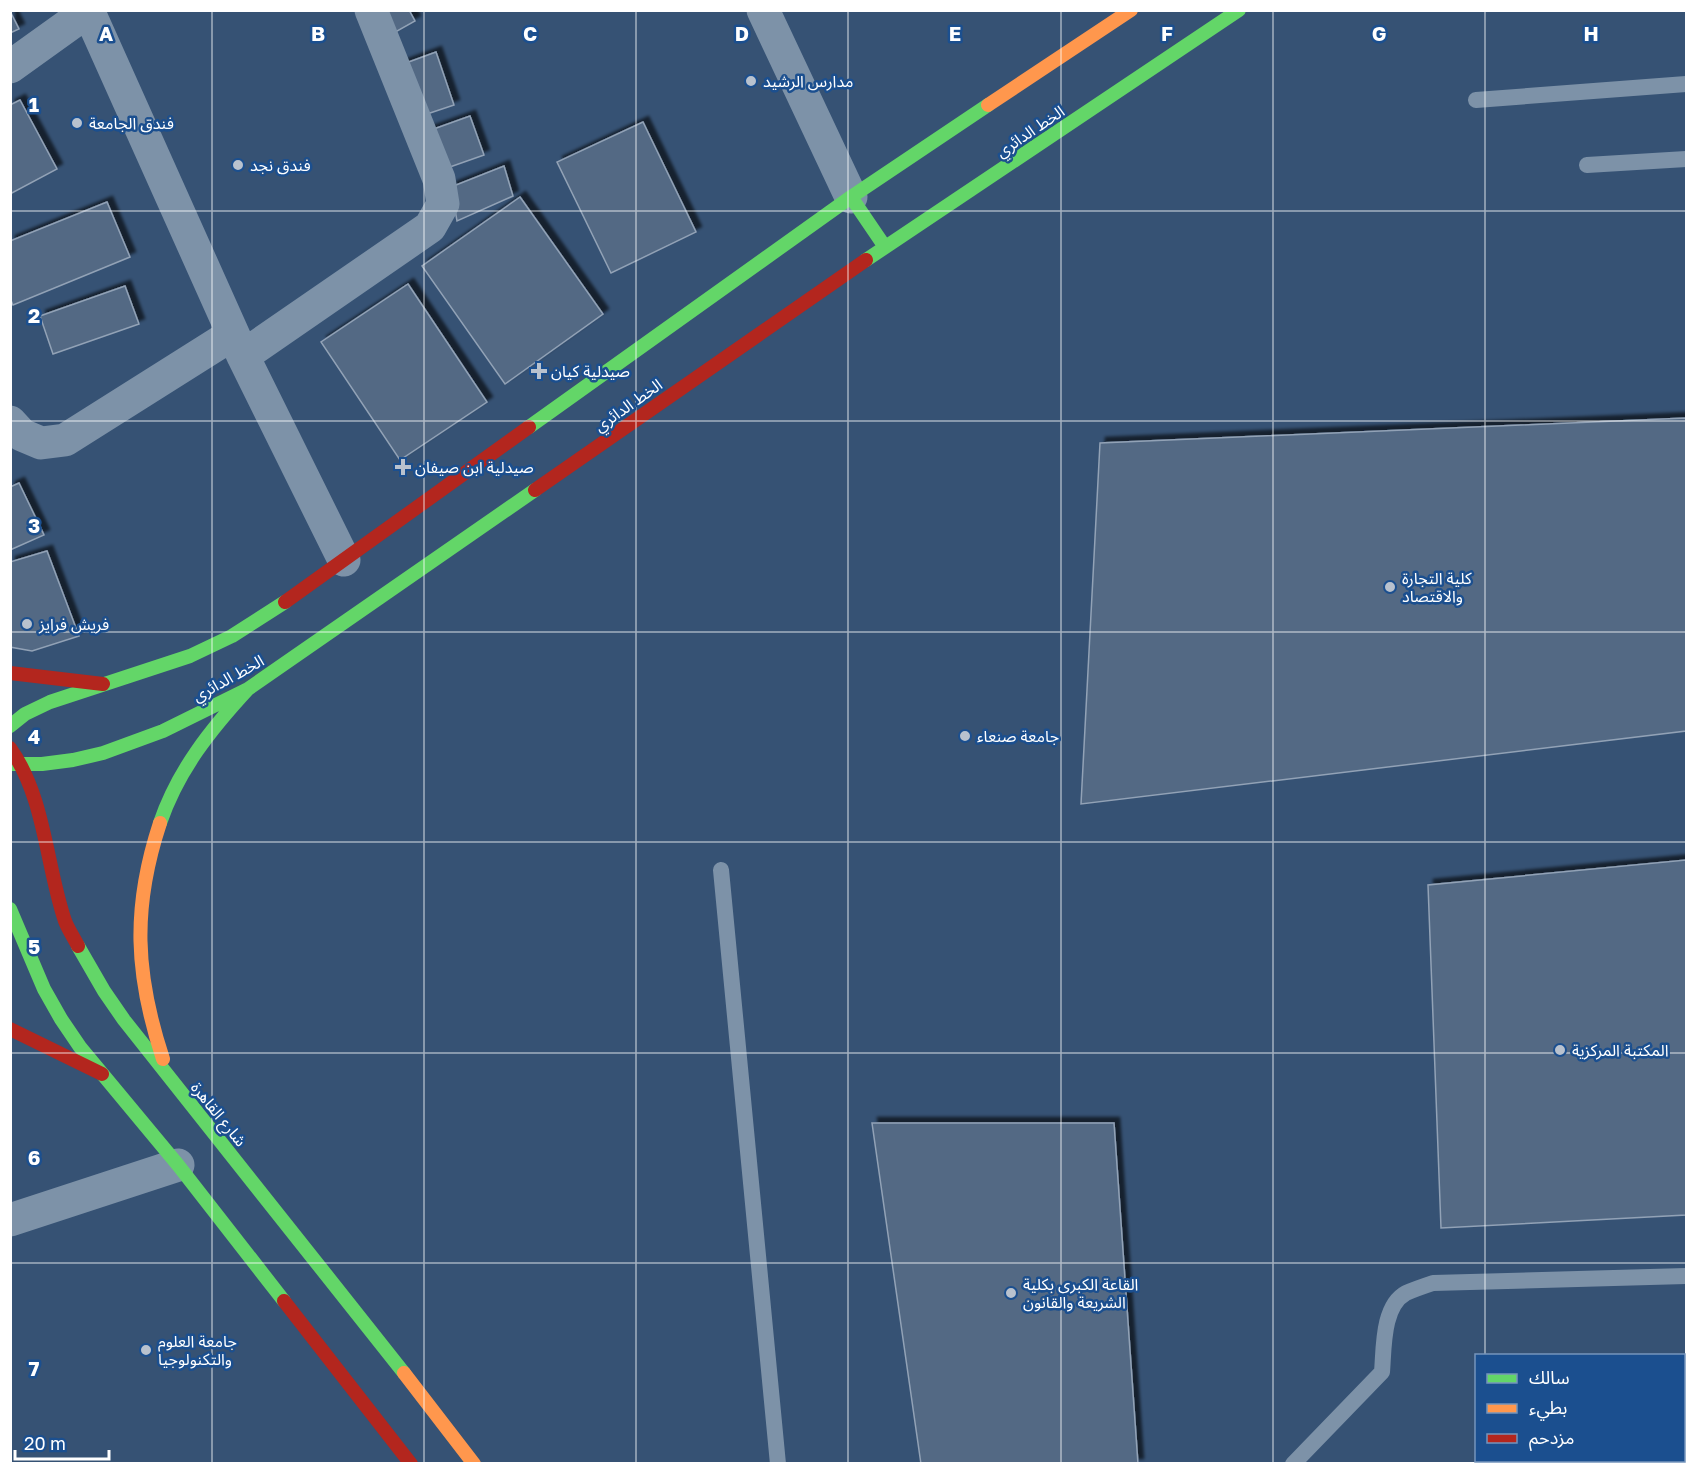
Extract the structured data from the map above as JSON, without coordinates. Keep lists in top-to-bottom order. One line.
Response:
{"streets":{"main road":["الخط الدائري","شارع القاهرة"]},"crossings":[["الخط الدائري","شارع القاهرة"]],"places":{"other":["مدارس الرشيد","فندق الجامعة","فندق نجد","كلية التجارة والاقتصاد","فريش فرايز","جامعة صنعاء","المكتبة المركزية","القاعة الكبرى بكلية الشريعة والقانون","جامعة العلوم والتكنولوجيا"],"health":["صيدلية كيان","صيدلية ابن صيفان"]},"legend":["سالك","بطيء","مزدحم"],"scale_bar":"20 m","grid":{"columns":["A","B","C","D","E","F","G","H"],"rows":["1","2","3","4","5","6","7"]}}
